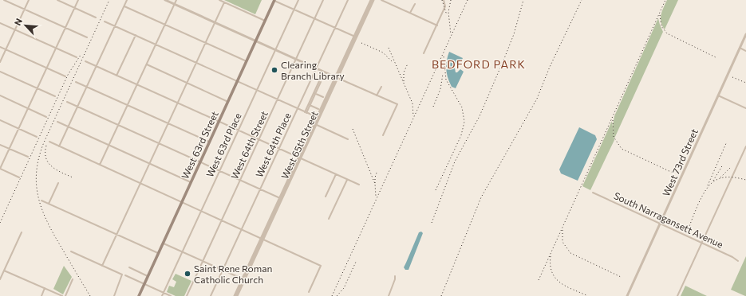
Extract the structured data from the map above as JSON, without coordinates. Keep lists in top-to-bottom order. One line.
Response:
{"streets":{"main road":["West 63rd Street"],"street":["West 63rd Place","West 64th Street","West 64th Place","West 65th Street","West 73rd Street","South Narragansett Avenue"]},"crossings":[["West 73rd Street","South Narragansett Avenue"]],"districts":["BEDFORD PARK"],"places":["Clearing Branch Library","Saint Rene Roman Catholic Church"],"north":"top left"}
